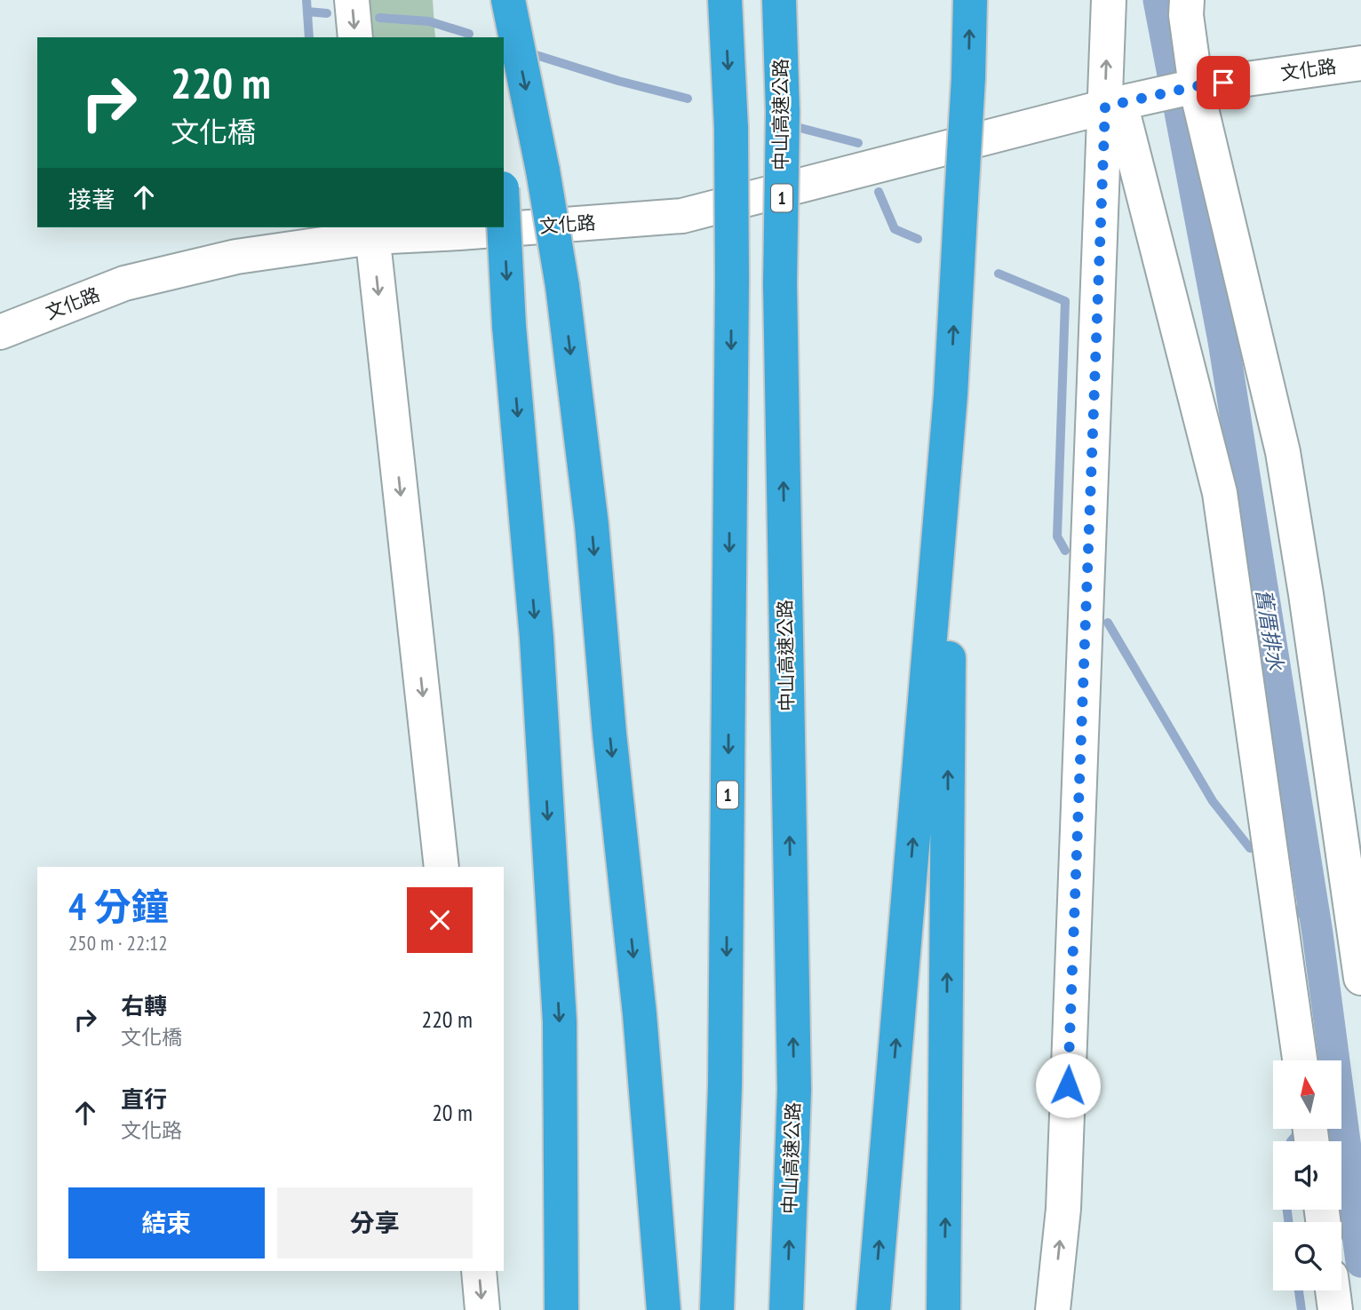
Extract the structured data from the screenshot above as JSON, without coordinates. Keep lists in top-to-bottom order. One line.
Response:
{"streets":{"highway":["中山高速公路","1"],"street":["文化路"]},"water":["舊厝排水"],"north":"top","page":{"turn":["220 m","文化橋"],"then":"接著","heading":["4 分鐘","250 m · 22:12"],"list":[{"name":"右轉","note":"文化橋","value":"220 m"},{"name":"直行","note":"文化路","value":"20 m"}],"buttons":["結束","分享"]}}
